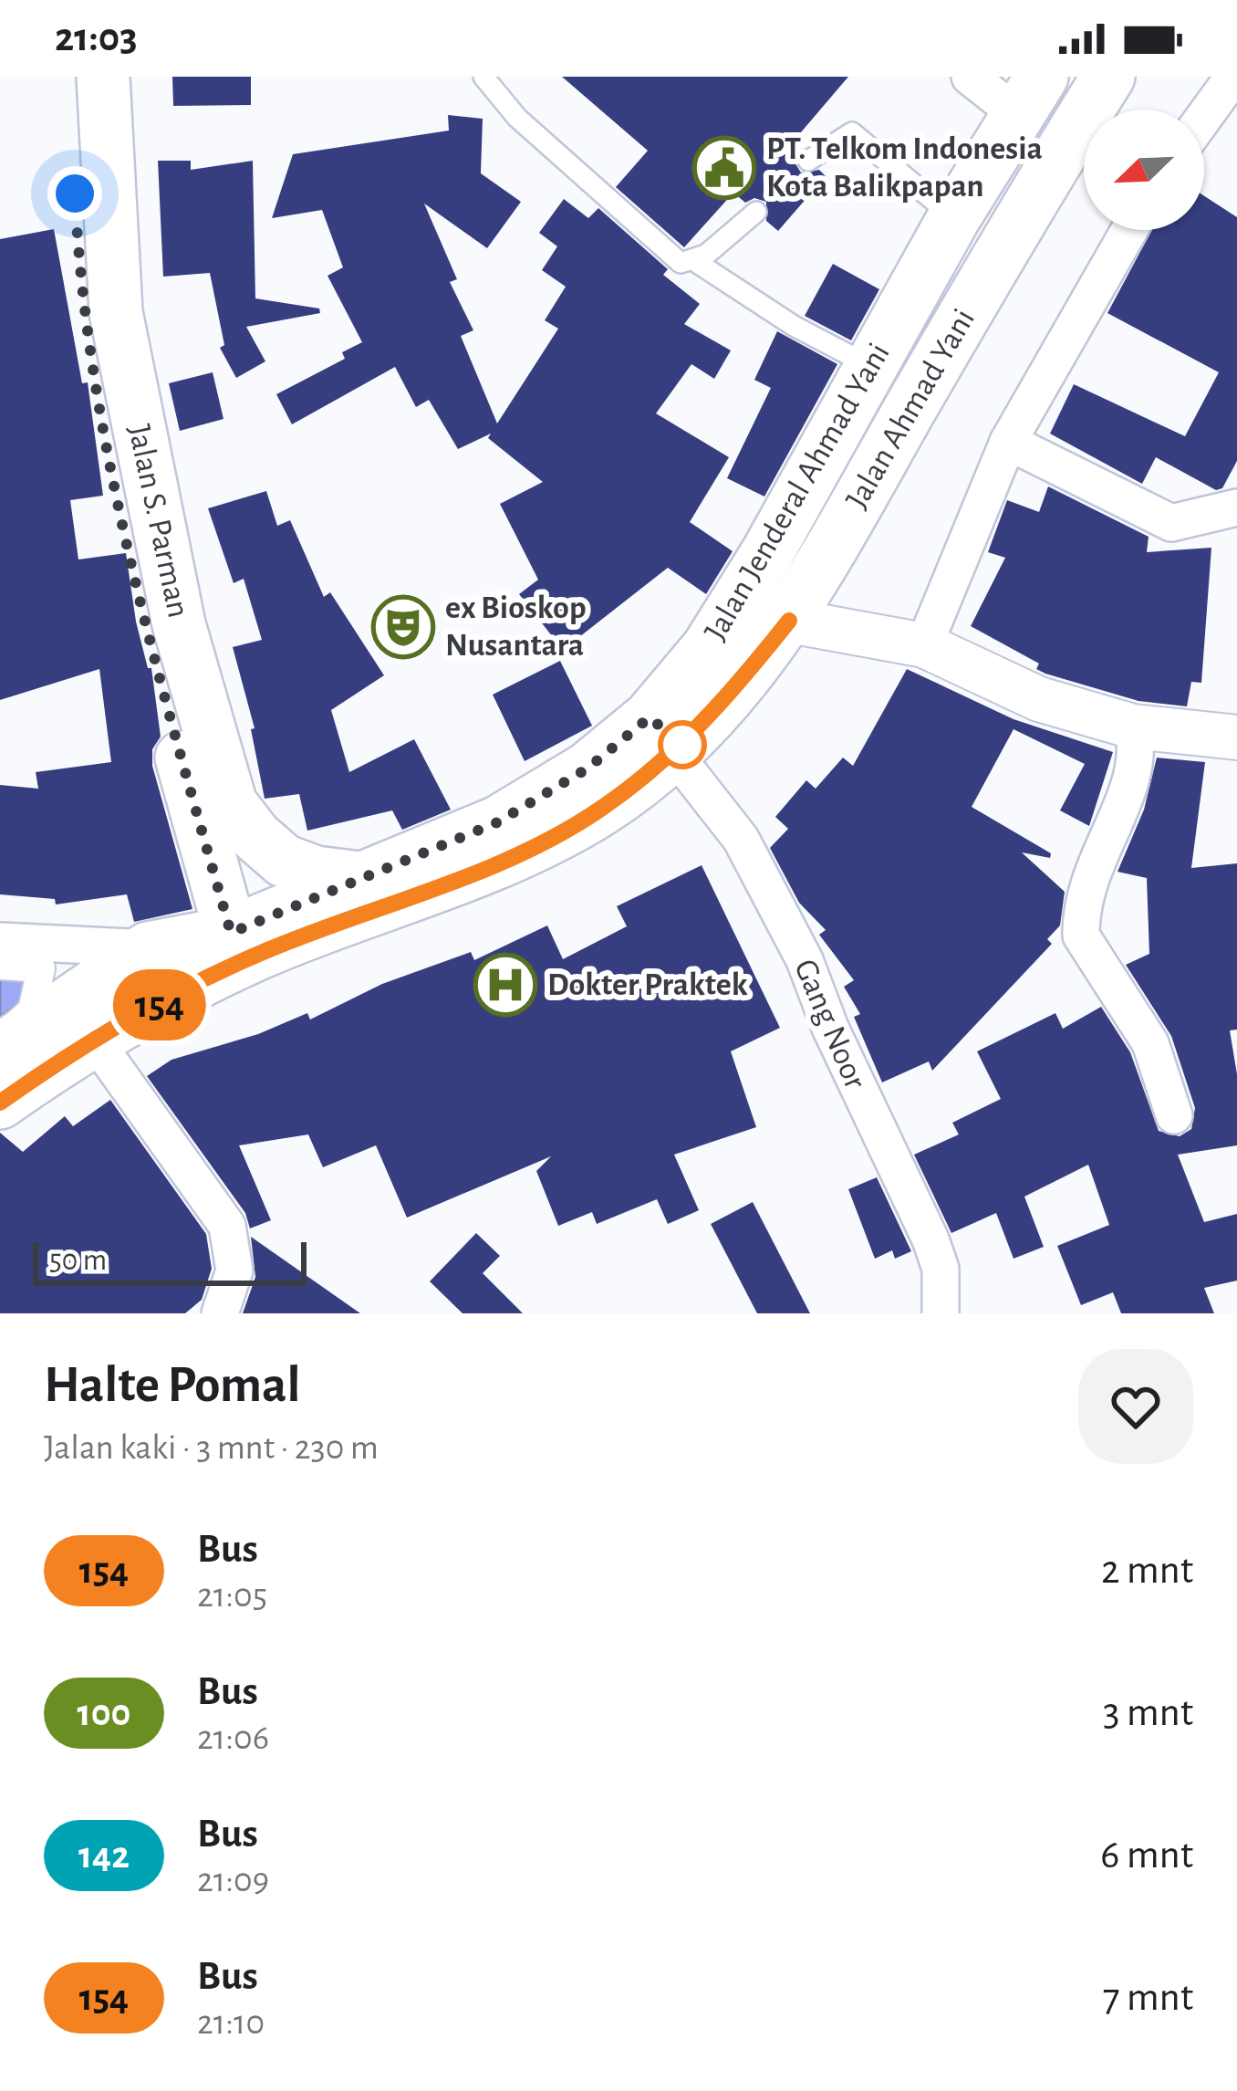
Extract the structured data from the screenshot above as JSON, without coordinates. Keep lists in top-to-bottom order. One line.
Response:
{"streets":{"main road":["Jalan Ahmad Yani","Jalan Jenderal Ahmad Yani","Jalan S. Parman"],"street":["Gang Noor"]},"crossings":[["Jalan Ahmad Yani","Jalan Jenderal Ahmad Yani"],["Jalan Jenderal Ahmad Yani","Jalan S. Parman"],["Jalan Jenderal Ahmad Yani","Gang Noor"]],"places":{"public building":["PT. Telkom Indonesia Kota Balikpapan"],"theatre":["ex Bioskop Nusantara"],"hospital":["Dokter Praktek"]},"lines":["bus line 154"],"scale_bar":"50 m","north":"bottom left","page":{"status":"21:03","on_map":"154","scale":"50 m","heading":["Halte Pomal","Jalan kaki · 3 mnt · 230 m"],"list":[{"mark":"154","name":"Bus","note":"21:05","value":"2 mnt"},{"mark":"100","name":"Bus","note":"21:06","value":"3 mnt"},{"mark":"142","name":"Bus","note":"21:09","value":"6 mnt"},{"mark":"154","name":"Bus","note":"21:10","value":"7 mnt"}]}}
